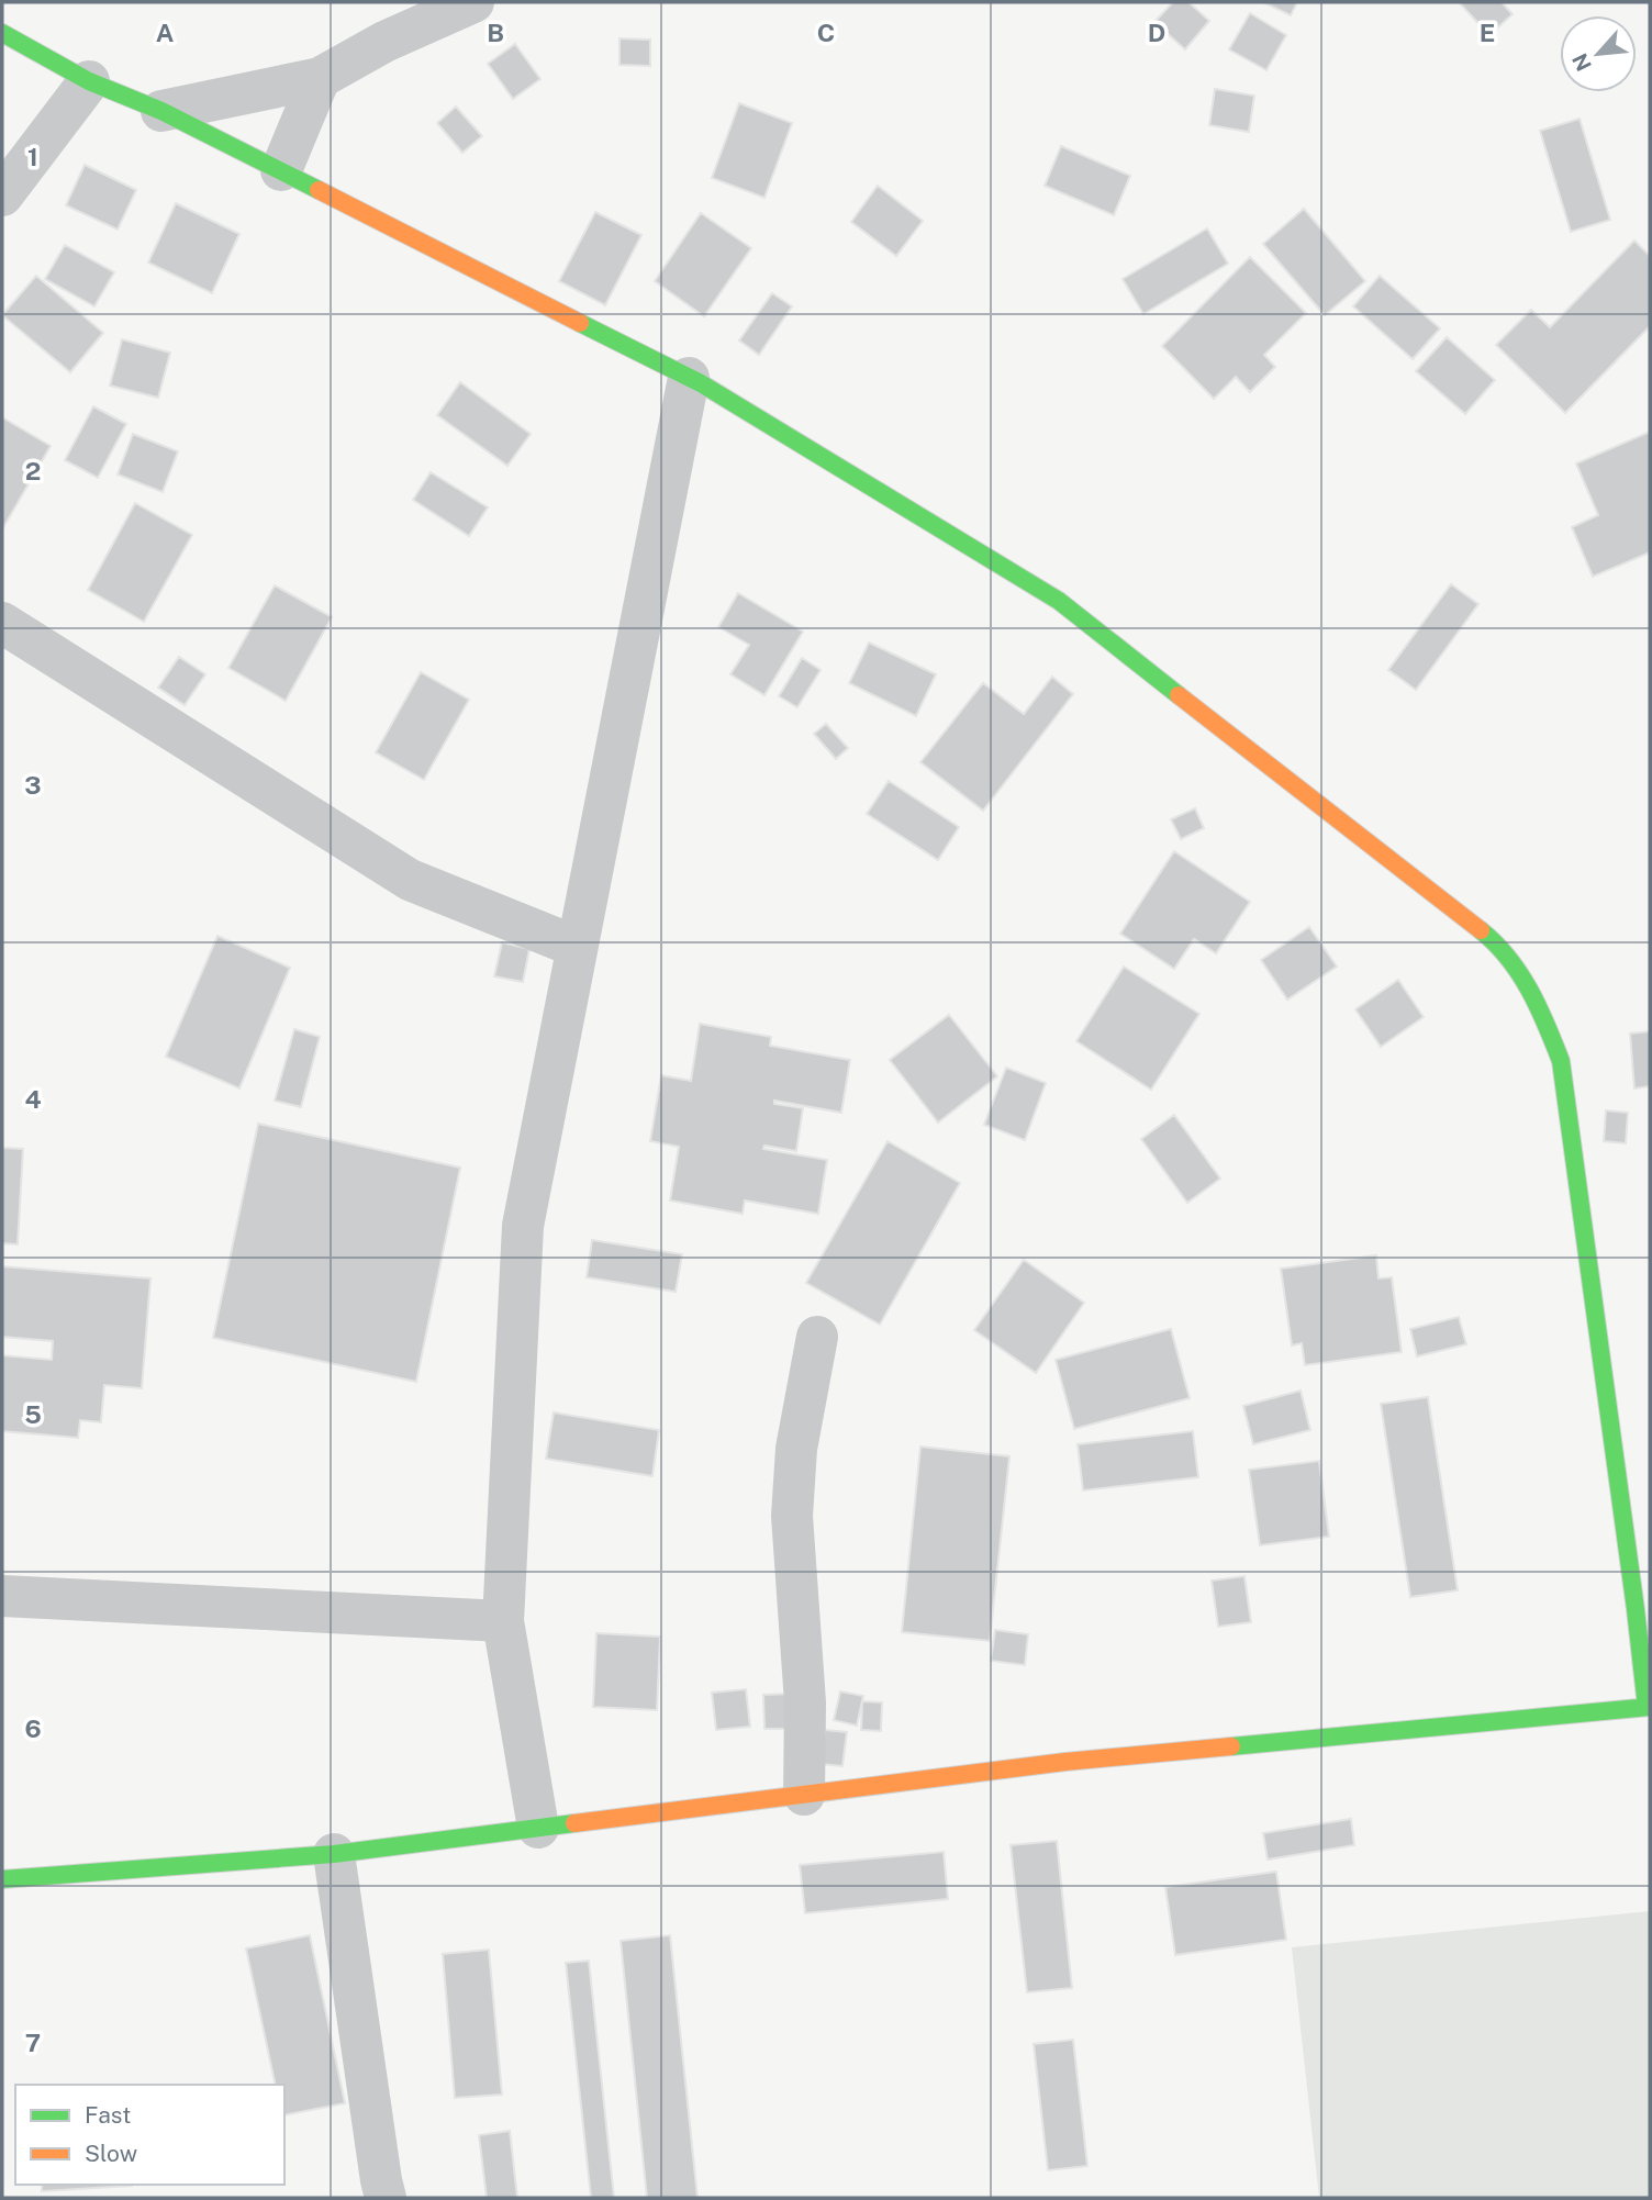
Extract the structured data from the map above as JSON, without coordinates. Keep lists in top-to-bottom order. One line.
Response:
{"legend":["Fast","Slow"],"north":"bottom left","grid":{"columns":["A","B","C","D","E"],"rows":["1","2","3","4","5","6","7"]}}
